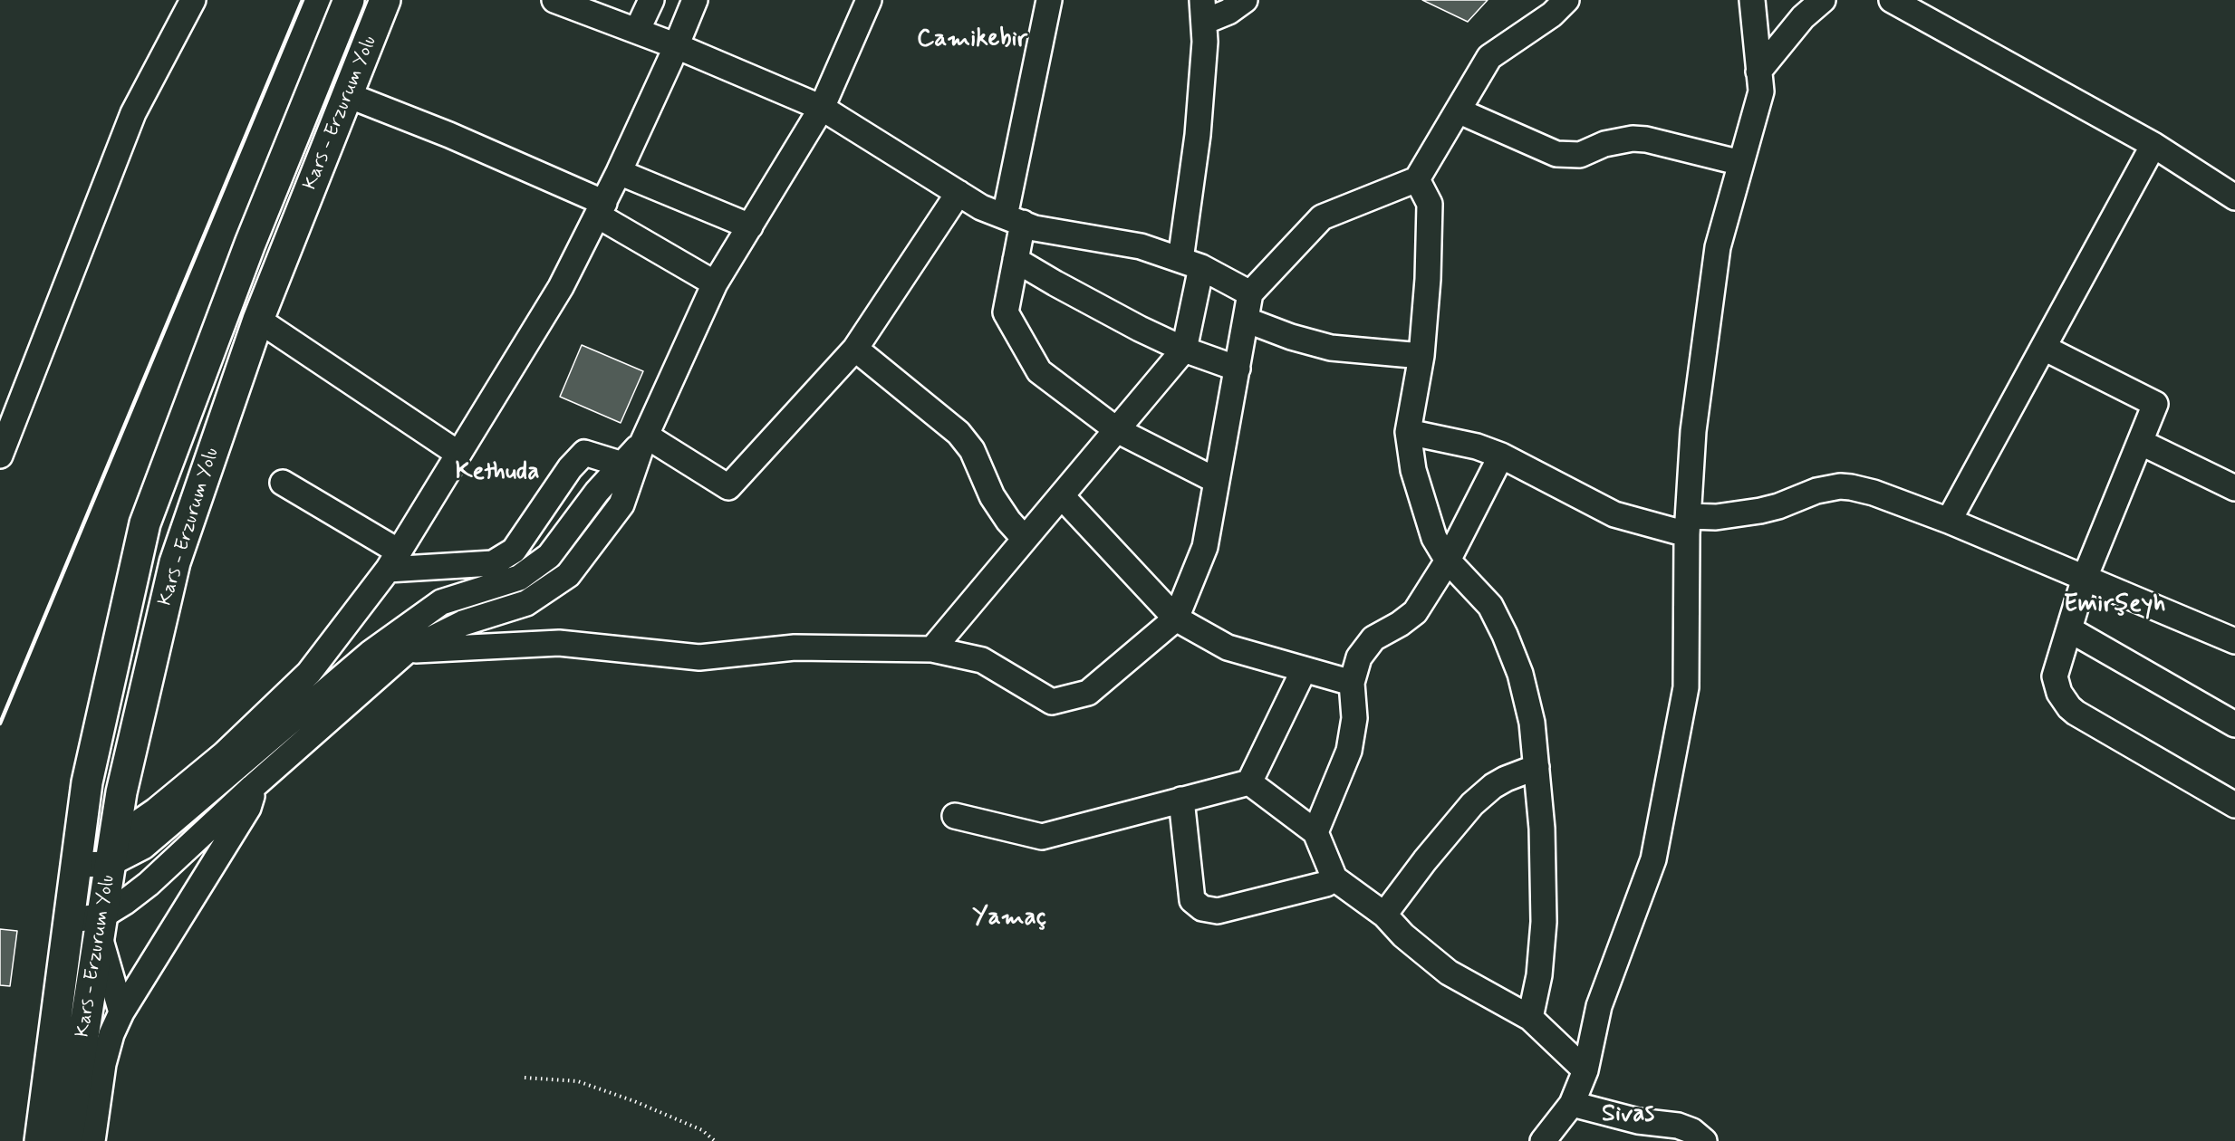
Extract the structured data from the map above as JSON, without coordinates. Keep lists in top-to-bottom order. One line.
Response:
{"streets":{"highway":["Kars - Erzurum Yolu"]},"districts":["Camikebir","Kethuda","Emirşeyh","Yamaç","Sivas"]}
